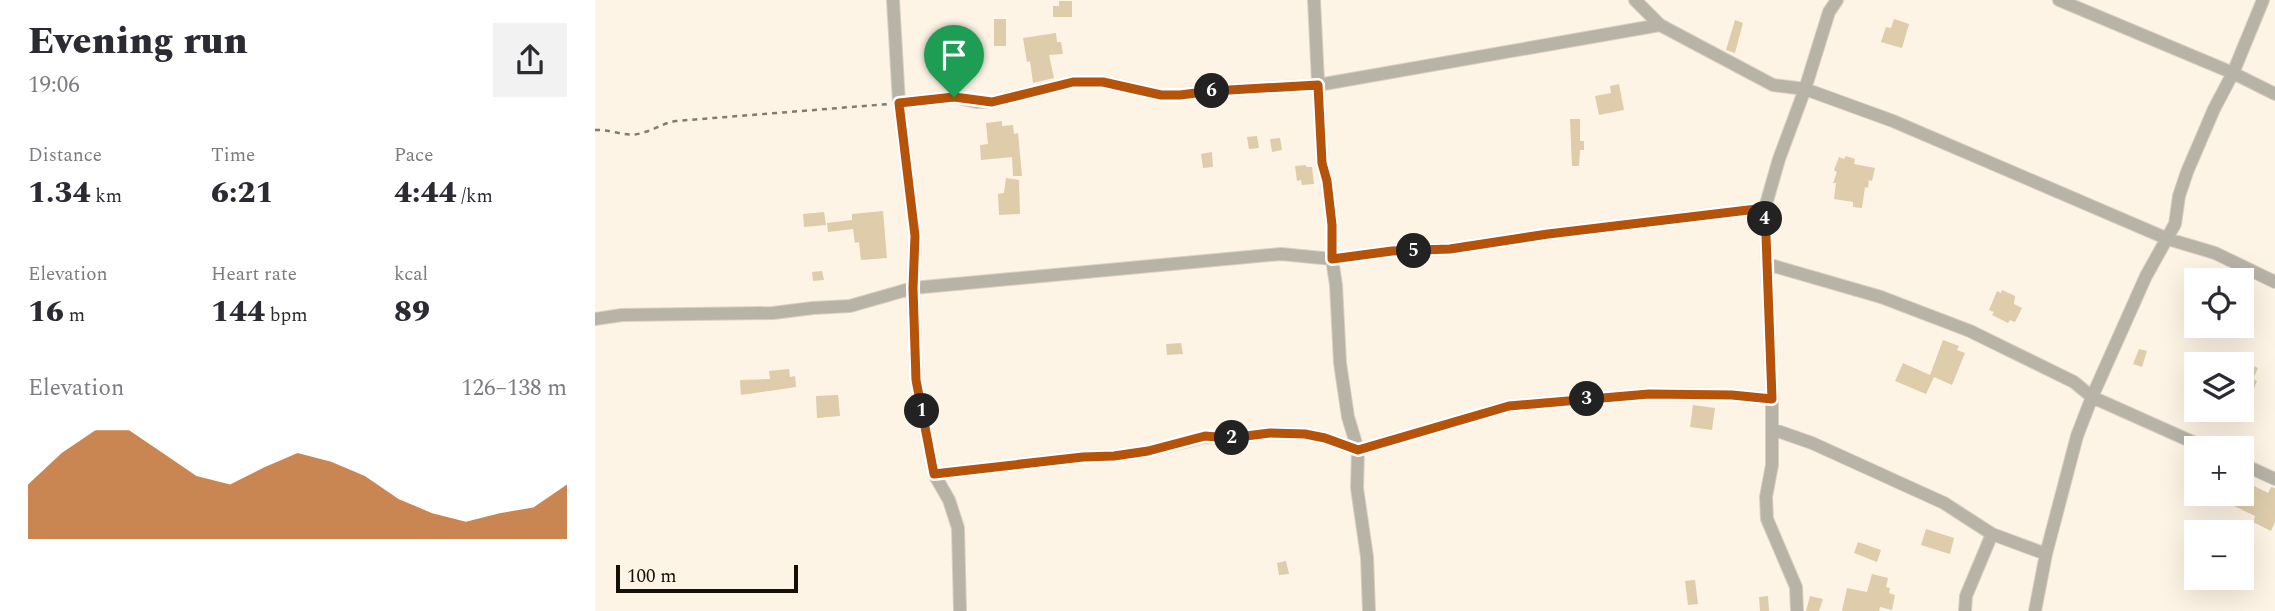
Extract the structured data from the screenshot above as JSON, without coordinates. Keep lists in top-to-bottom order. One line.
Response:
{"scale_bar":"100 m","page":{"heading":["Evening run","19:06"],"pins":["6","4","5","3","1","2"],"stats":[["Distance","1.34 km"],["Time","6:21"],["Pace","4:44 /km"],["Elevation","16 m"],["Heart rate","144 bpm"],["kcal","89"]],"map_buttons":["+","−"],"chart":["Elevation","126–138 m"],"scale":"100 m"}}
